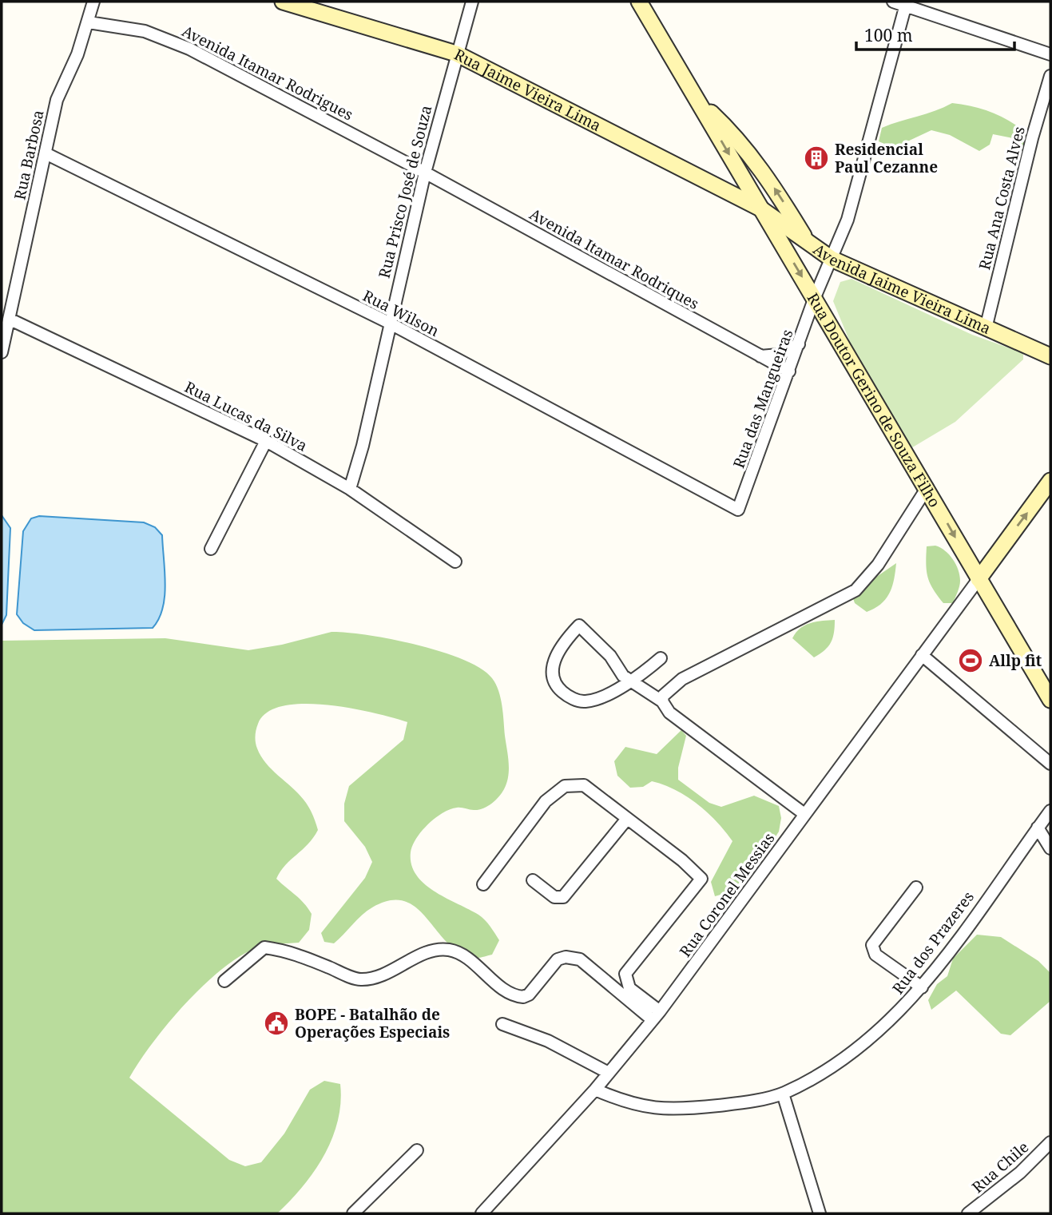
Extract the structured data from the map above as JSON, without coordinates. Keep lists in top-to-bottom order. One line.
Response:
{"streets":{"main road":["Rua Jaime Vieira Lima","Avenida Jaime Vieira Lima","Rua Doutor Gerino de Souza Filho"],"street":["Avenida Itamar Rodrigues","Rua Barbosa","Rua Prisco José de Souza","Rua Ana Costa Alves","Avenida Itamar Rodriques","Rua Wilson","Rua das Mangueiras","Rua Lucas da Silva","Rua Coronel Messias","Rua dos Prazeres","Rua Chile"]},"crossings":[["Avenida Itamar Rodrigues","Rua Barbosa"],["Avenida Itamar Rodrigues","Rua Prisco José de Souza"],["Avenida Itamar Rodrigues","Avenida Itamar Rodriques"],["Rua Jaime Vieira Lima","Rua Prisco José de Souza"],["Rua Jaime Vieira Lima","Avenida Jaime Vieira Lima"],["Rua Jaime Vieira Lima","Rua Doutor Gerino de Souza Filho"],["Rua Barbosa","Rua Wilson"],["Rua Barbosa","Rua Lucas da Silva"],["Rua Prisco José de Souza","Avenida Itamar Rodriques"],["Rua Prisco José de Souza","Rua Wilson"],["Rua Prisco José de Souza","Rua Lucas da Silva"],["Rua Ana Costa Alves","Avenida Jaime Vieira Lima"],["Avenida Itamar Rodriques","Rua das Mangueiras"],["Avenida Jaime Vieira Lima","Rua das Mangueiras"],["Avenida Jaime Vieira Lima","Rua Doutor Gerino de Souza Filho"],["Rua Wilson","Rua das Mangueiras"],["Rua das Mangueiras","Rua Doutor Gerino de Souza Filho"],["Rua Doutor Gerino de Souza Filho","Rua Coronel Messias"],["Rua Coronel Messias","Rua dos Prazeres"]],"places":{"building":["Residencial Paul Cezanne"],"sports":["Allp fit"],"public building":["BOPE - Batalhão de Operações Especiais"]},"scale_bar":"100 m"}
